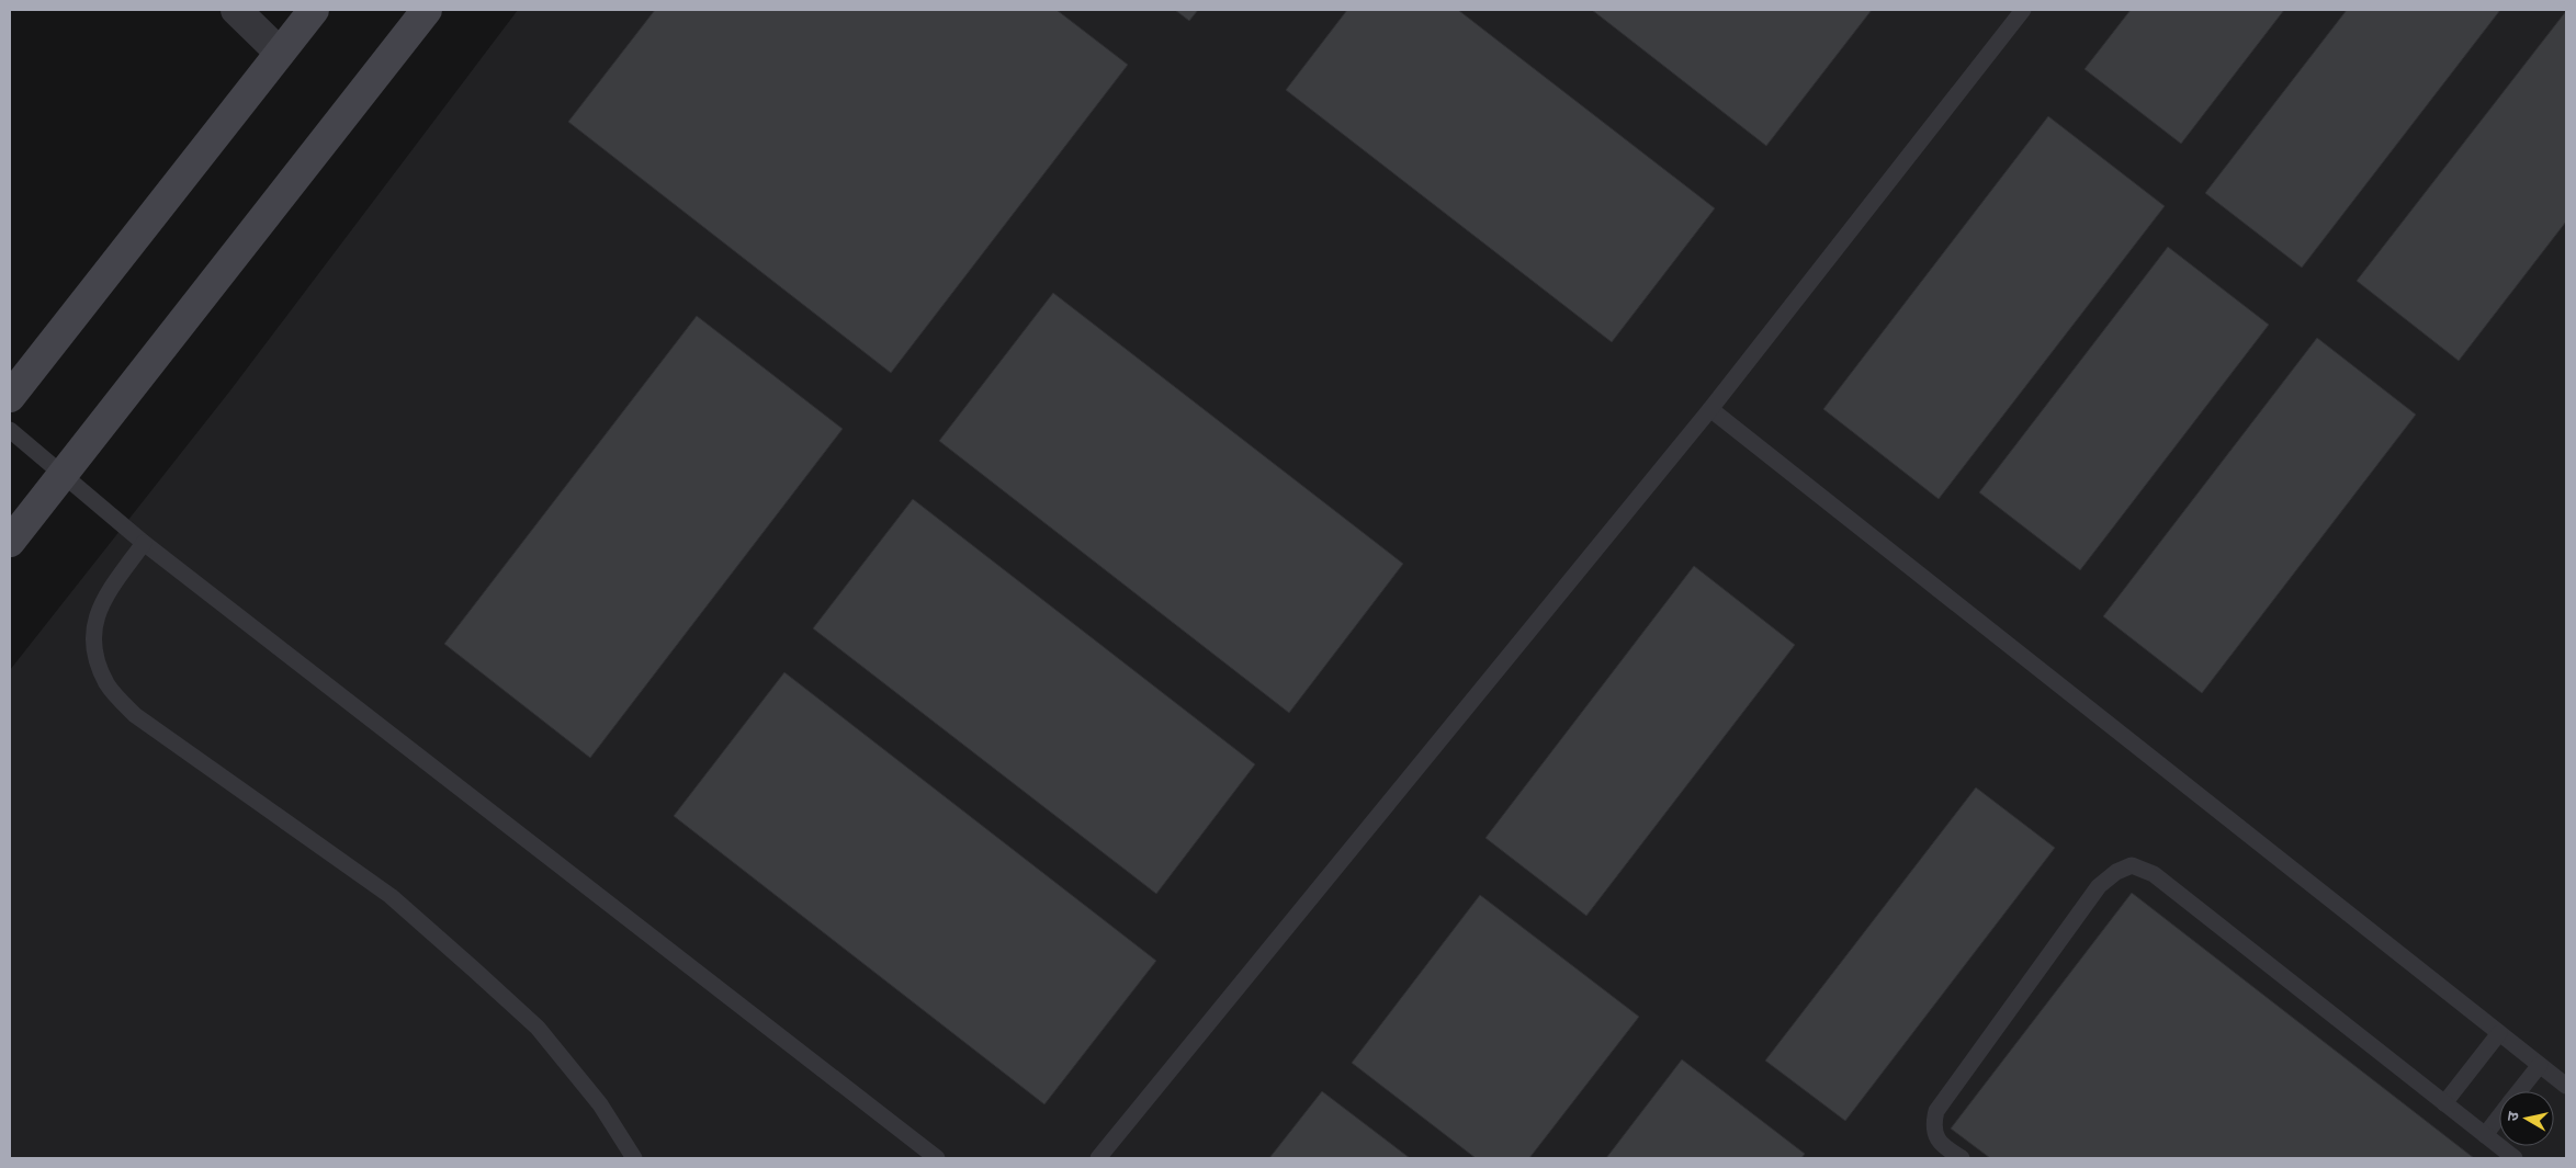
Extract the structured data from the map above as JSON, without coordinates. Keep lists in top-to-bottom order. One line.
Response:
{"north":"left"}
